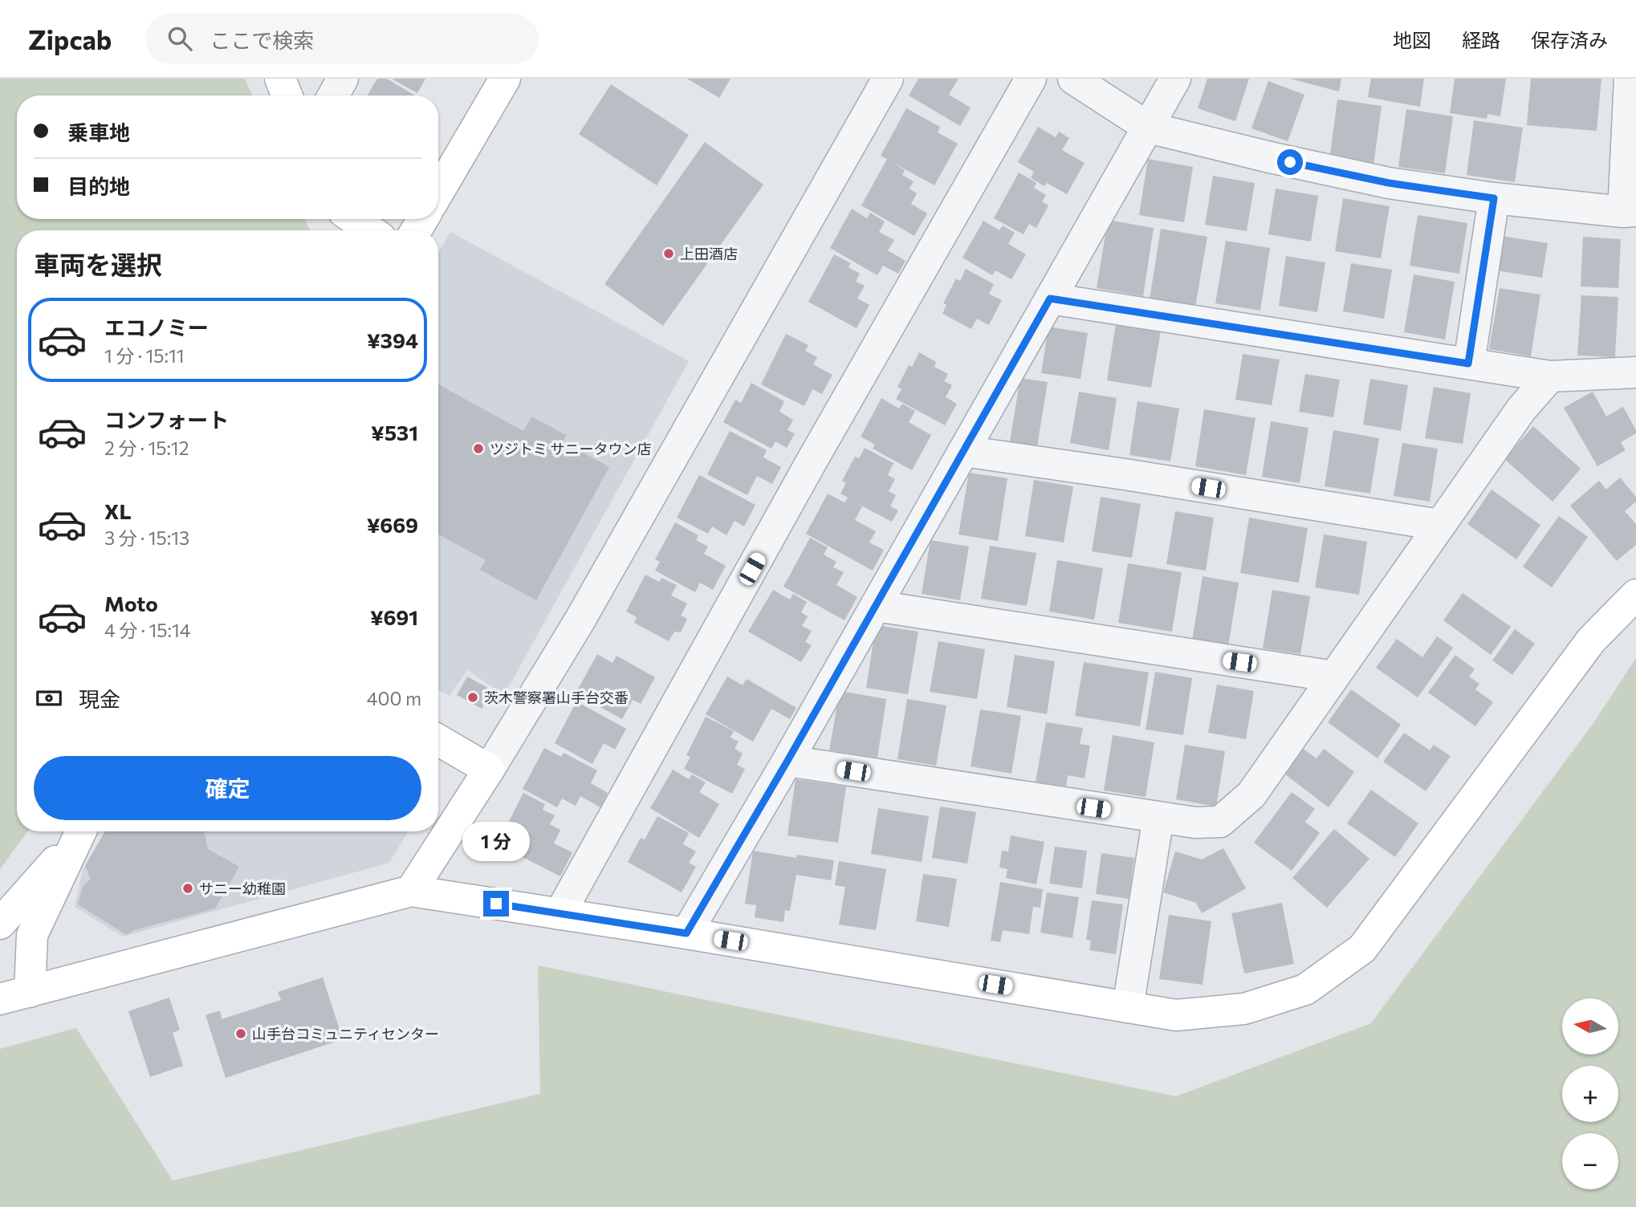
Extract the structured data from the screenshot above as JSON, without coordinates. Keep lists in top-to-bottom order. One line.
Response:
{"places":["上田酒店","ツジトミ サニータウン店","茨木警察署山手台交番","サニー幼稚園","山手台コミュニティセンター"],"north":"left","page":{"header":"Zipcab","search":"ここで検索","nav":["地図","経路","保存済み"],"banner":["乗車地","目的地"],"heading":"車両を選択","list":[{"name":"エコノミー","note":"1 分 · 15:11","value":"¥394"},{"name":"コンフォート","note":"2 分 · 15:12","value":"¥531"},{"name":"XL","note":"3 分 · 15:13","value":"¥669"},{"name":"Moto","note":"4 分 · 15:14","value":"¥691"}],"pay":["現金","400 m"],"buttons":"確定","bubble":"1 分","map_buttons":["+","−"]}}
